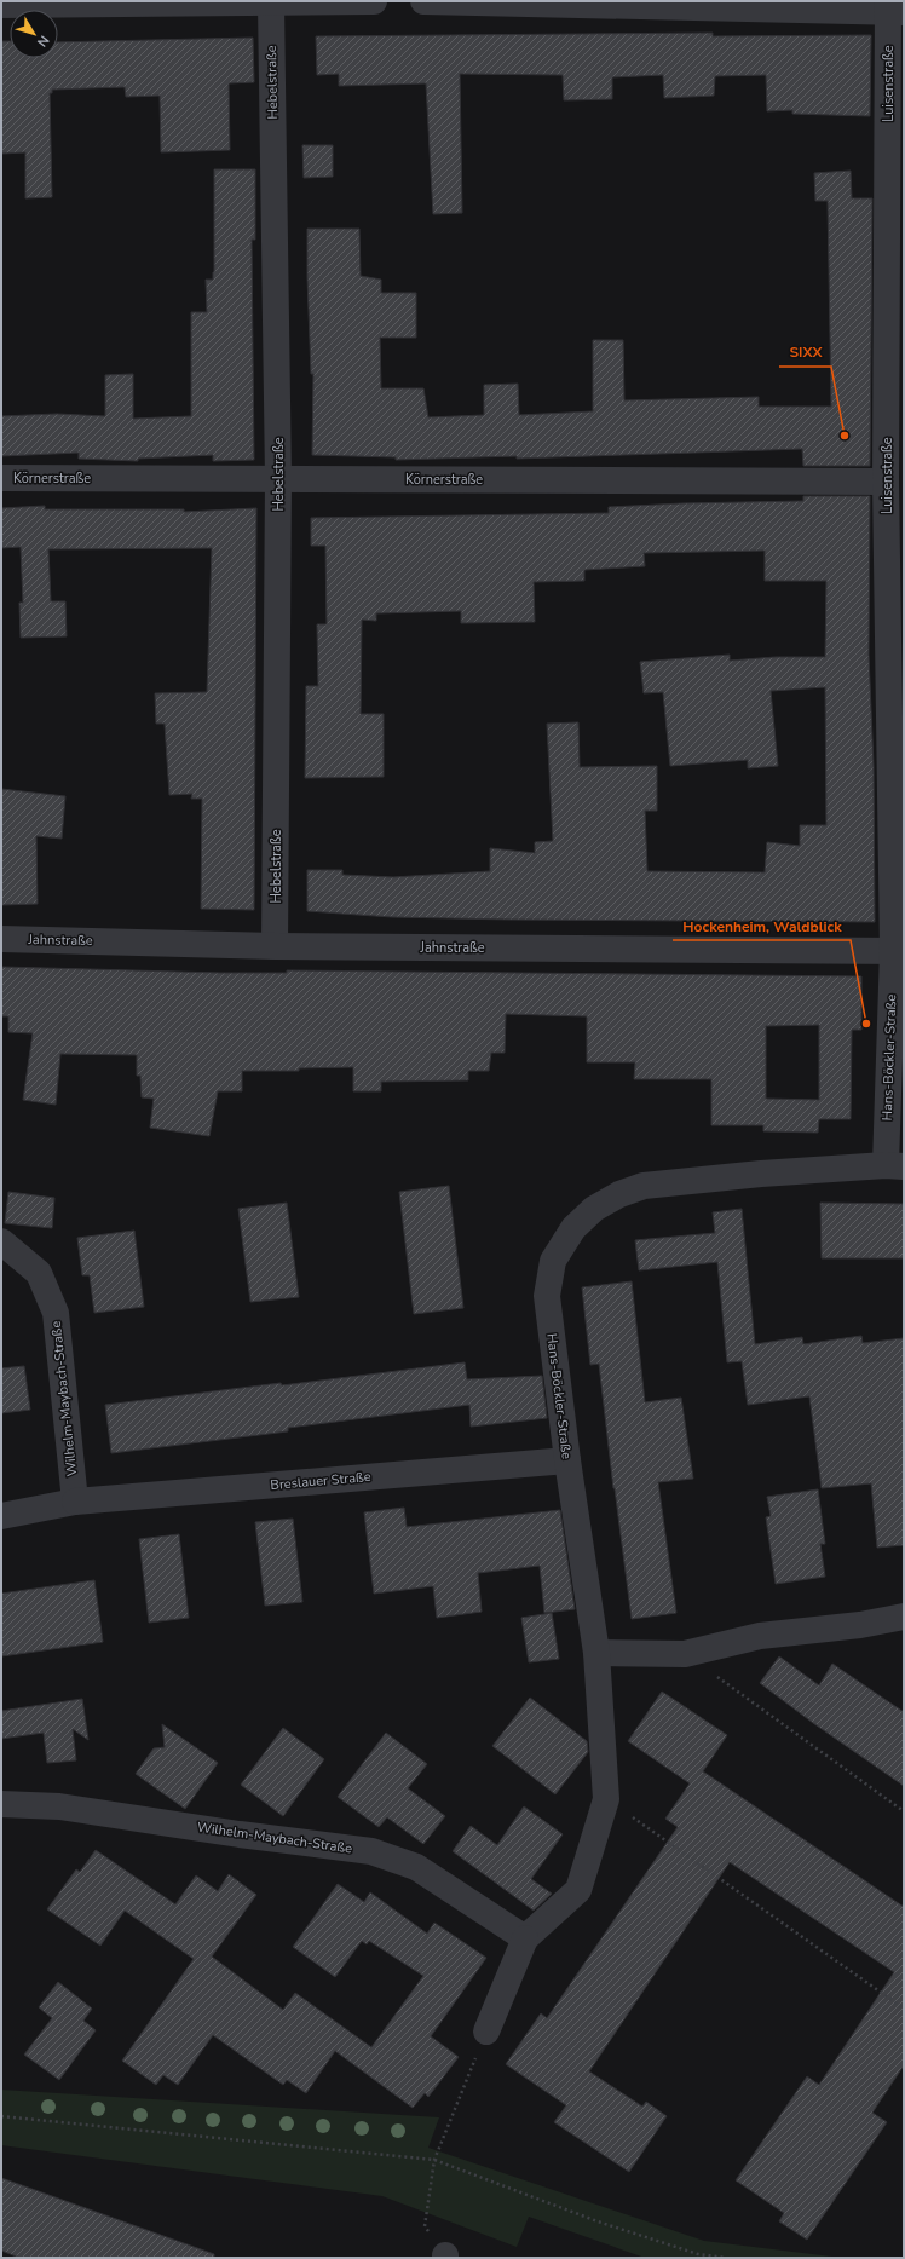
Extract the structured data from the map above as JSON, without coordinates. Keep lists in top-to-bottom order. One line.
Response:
{"streets":{"street":["Hebelstraße","Luisenstraße","Körnerstraße","Jahnstraße","Hans-Böckler-Straße","Wilhelm-Maybach-Straße","Breslauer Straße"]},"crossings":[["Hebelstraße","Körnerstraße"],["Hebelstraße","Jahnstraße"],["Luisenstraße","Körnerstraße"],["Luisenstraße","Jahnstraße"],["Luisenstraße","Hans-Böckler-Straße"],["Jahnstraße","Hans-Böckler-Straße"],["Hans-Böckler-Straße","Wilhelm-Maybach-Straße"],["Hans-Böckler-Straße","Breslauer Straße"],["Wilhelm-Maybach-Straße","Breslauer Straße"]],"places":["SIXX","Hockenheim, Waldblick"],"north":"bottom right"}
